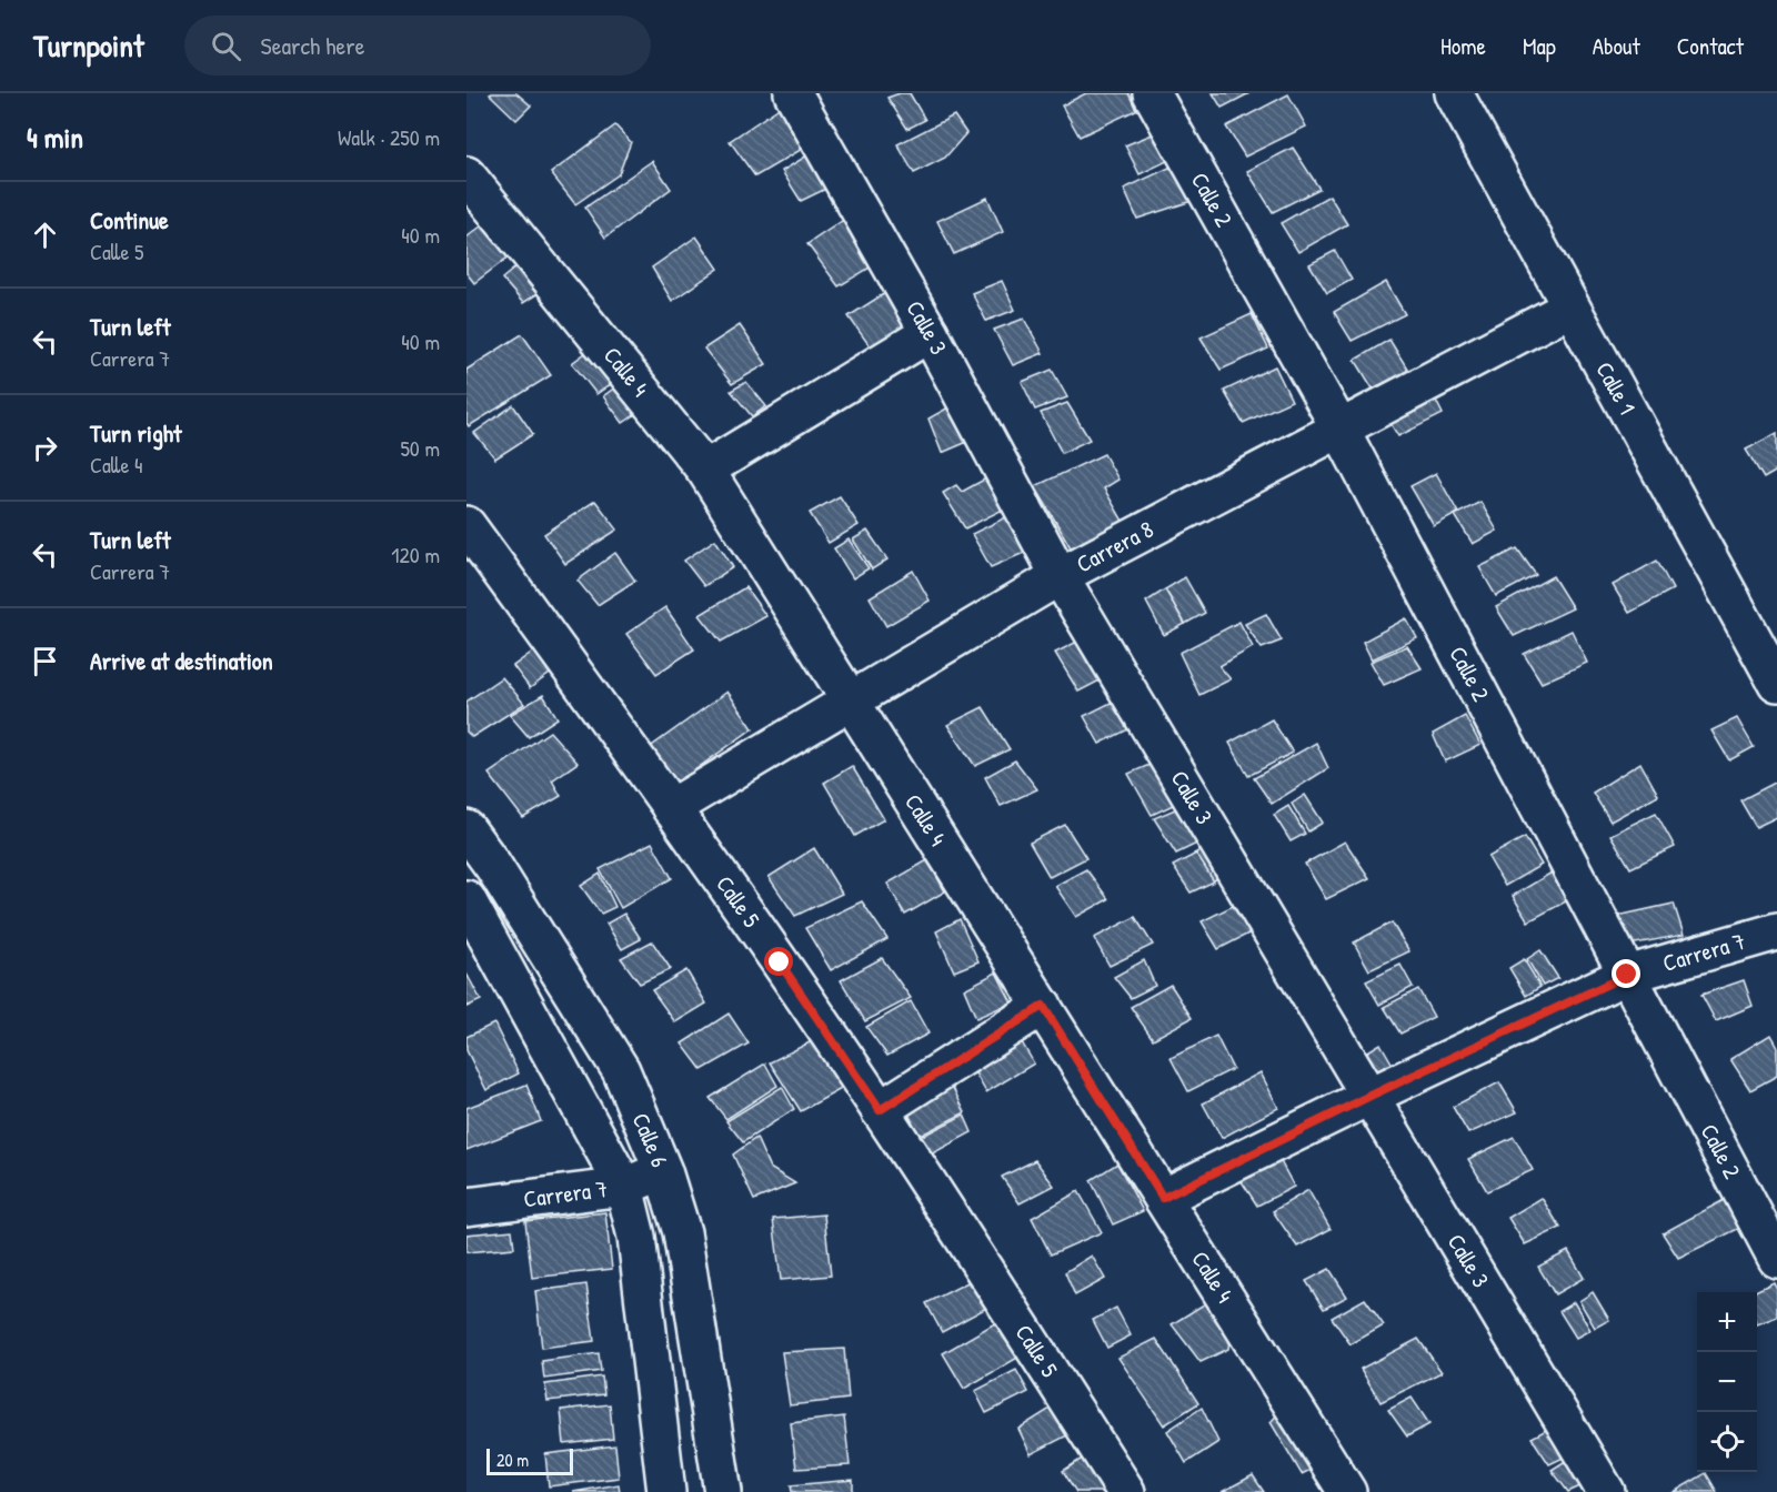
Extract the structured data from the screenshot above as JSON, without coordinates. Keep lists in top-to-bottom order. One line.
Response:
{"streets":{"street":["Calle 2","Calle 3","Calle 4","Calle 1","Carrera 8","Calle 5","Carrera 7","Calle 6"]},"crossings":[["Calle 2","Carrera 8"],["Calle 2","Carrera 7"],["Calle 3","Carrera 8"],["Calle 3","Carrera 7"],["Calle 4","Carrera 8"],["Calle 4","Carrera 7"],["Calle 1","Carrera 8"],["Carrera 8","Calle 5"],["Carrera 7","Calle 6"]],"scale_bar":"20 m","page":{"header":"Turnpoint","search":"Search here","nav":["Home","Map","About","Contact"],"heading":["4 min","Walk · 250 m"],"list":[["Continue","Calle 5","40 m"],["Turn left","Carrera 7","40 m"],["Turn right","Calle 4","50 m"],["Turn left","Carrera 7","120 m"],"Arrive at destination"],"map_buttons":["+","−"],"scale":"20 m"}}
